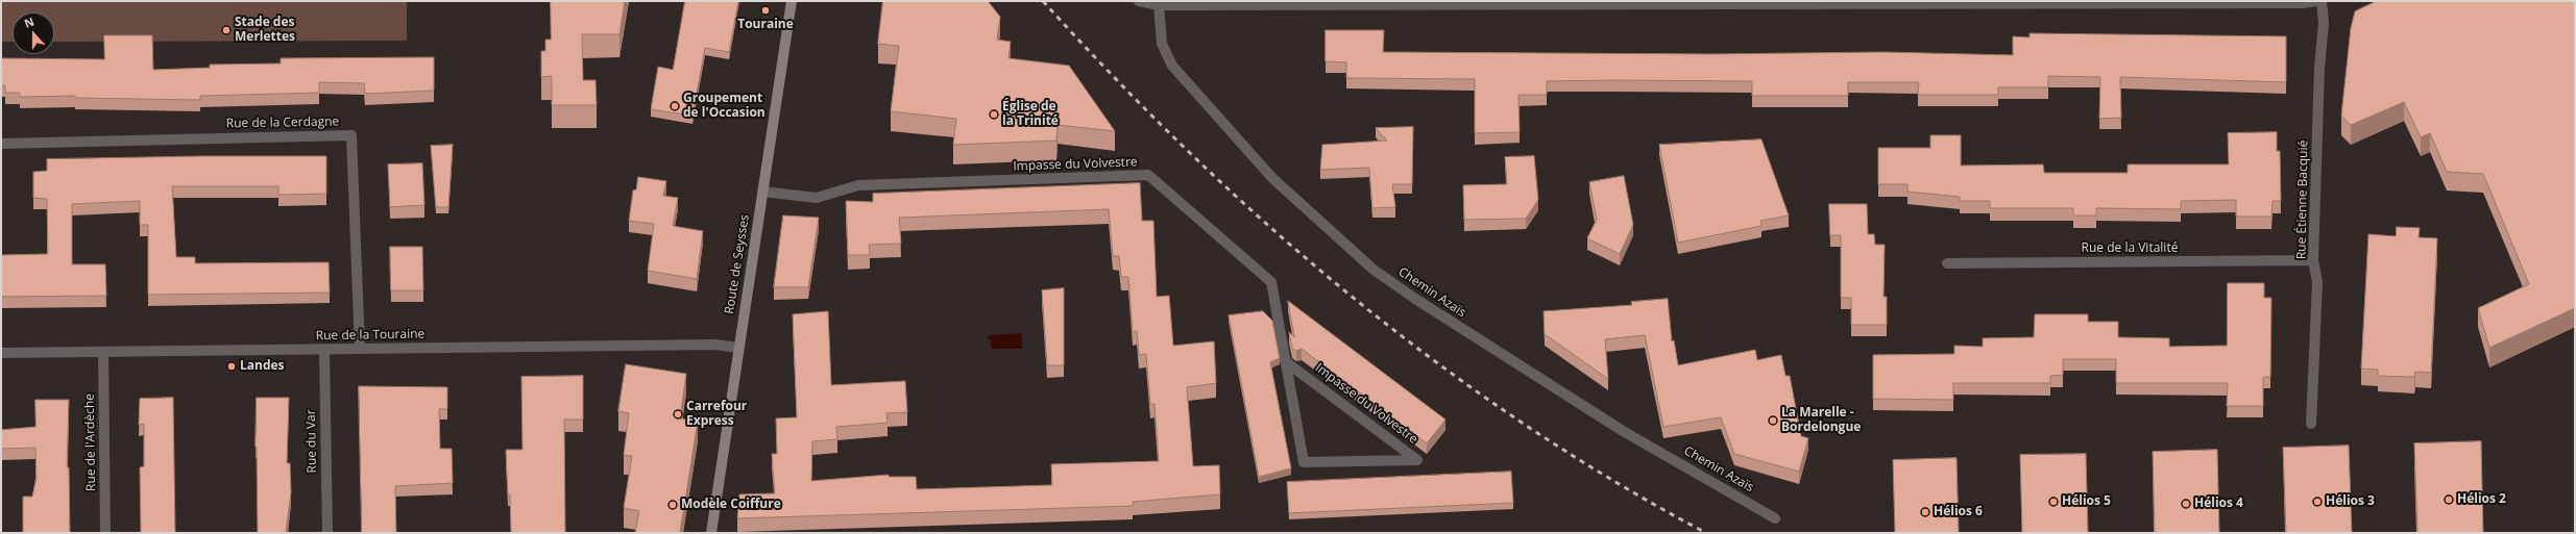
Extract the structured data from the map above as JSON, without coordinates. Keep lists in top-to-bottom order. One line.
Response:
{"streets":{"main road":["Route de Seysses"],"street":["Rue de la Cerdagne","Impasse du Volvestre","Rue Étienne Bacquié","Rue de la Vitalité","Chemin Azaïs","Rue de la Touraine","Rue du Var","Rue de l'Ardèche"]},"crossings":[["Rue de la Cerdagne","Rue de la Touraine"],["Impasse du Volvestre","Route de Seysses"],["Rue Étienne Bacquié","Rue de la Vitalité"],["Route de Seysses","Rue de la Touraine"],["Rue de la Touraine","Rue du Var"],["Rue de la Touraine","Rue de l'Ardèche"]],"places":["Touraine","Stade des Merlettes","Groupement de l'Occasion","Église de la Trinité","Landes","Carrefour Express","La Marelle - Bordelongue","Hélios 2","Hélios 5","Hélios 3","Hélios 4","Modèle Coiffure","Hélios 6"],"north":"top"}
